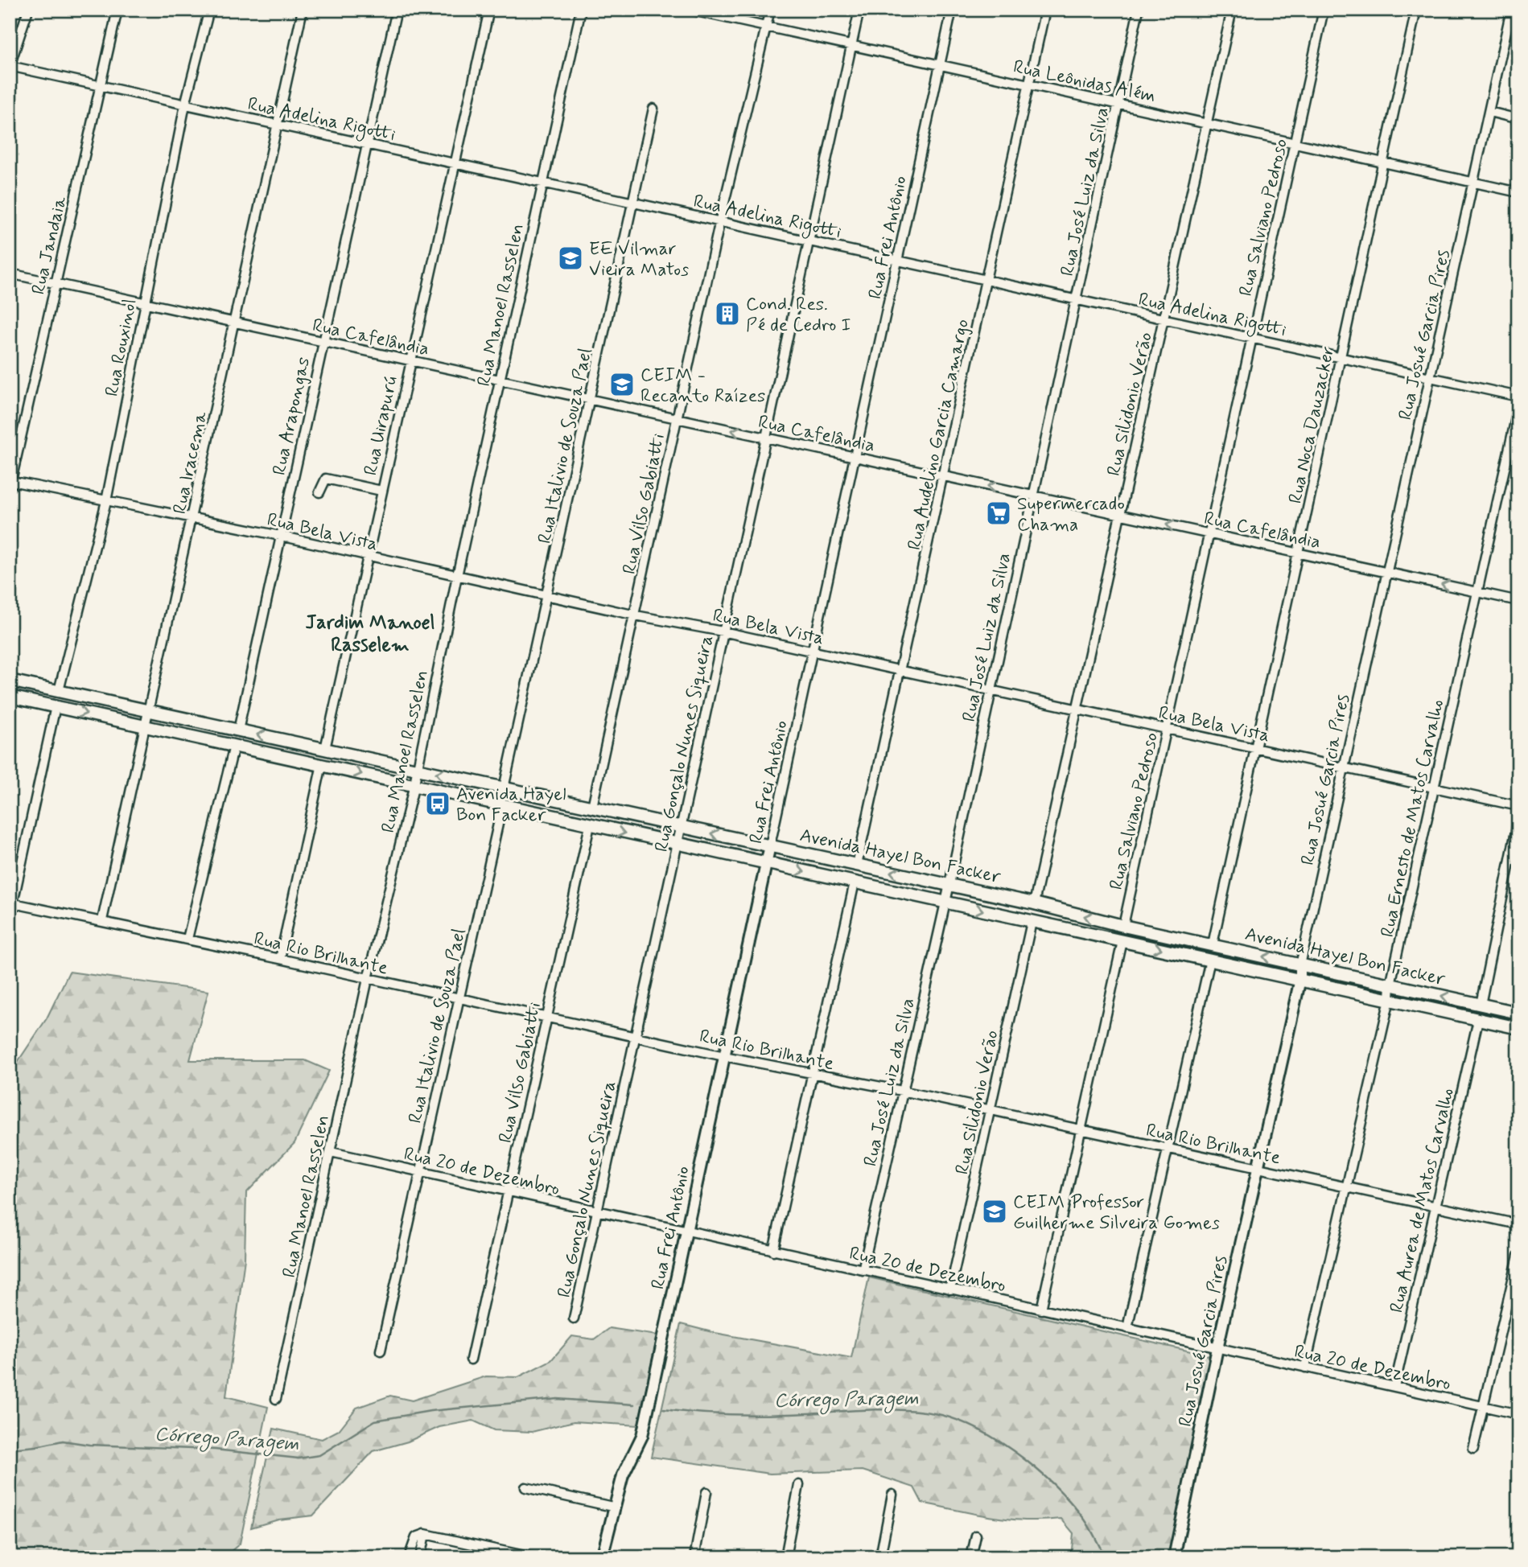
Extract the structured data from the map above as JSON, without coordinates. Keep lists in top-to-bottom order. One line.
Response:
{"streets":{"main road":["Avenida Hayel Bon Facker"],"street":["Rua Leônidas Além","Rua Adelina Rigotti","Rua José Luiz da Silva","Rua Salviano Pedroso","Rua Frei Antônio","Rua Jandaia","Rua Manoel Rasselen","Rua Josué Garcia Pires","Rua Cafelândia","Rua Rouxinol","Rua Silidonio Verão","Rua Arapongas","Rua Noca Dauzacker","Rua Uirapurú","Rua Audelino Garcia Camargo","Rua Italivio de Souza Pael","Rua Iracema","Rua Vilso Gabiatti","Rua Bela Vista","Rua Gonçalo Nunes Siqueira","Rua Ernesto de Matos Carvalho","Rua Rio Brilhante","Rua 20 de Dezembro","Rua Aurea de Matos Carvalho"]},"crossings":[["Rua Leônidas Além","Rua José Luiz da Silva"],["Rua Leônidas Além","Rua Salviano Pedroso"],["Rua Leônidas Além","Rua Frei Antônio"],["Rua Leônidas Além","Rua Josué Garcia Pires"],["Rua Leônidas Além","Rua Silidonio Verão"],["Rua Leônidas Além","Rua Noca Dauzacker"],["Rua Leônidas Além","Rua Audelino Garcia Camargo"],["Rua Leônidas Além","Rua Vilso Gabiatti"],["Rua Leônidas Além","Rua Gonçalo Nunes Siqueira"],["Rua Adelina Rigotti","Rua José Luiz da Silva"],["Rua Adelina Rigotti","Rua Salviano Pedroso"],["Rua Adelina Rigotti","Rua Frei Antônio"],["Rua Adelina Rigotti","Rua Jandaia"],["Rua Adelina Rigotti","Rua Manoel Rasselen"],["Rua Adelina Rigotti","Rua Josué Garcia Pires"],["Rua Adelina Rigotti","Rua Rouxinol"],["Rua Adelina Rigotti","Rua Silidonio Verão"],["Rua Adelina Rigotti","Rua Arapongas"],["Rua Adelina Rigotti","Rua Noca Dauzacker"],["Rua Adelina Rigotti","Rua Uirapurú"],["Rua Adelina Rigotti","Rua Audelino Garcia Camargo"],["Rua Adelina Rigotti","Rua Italivio de Souza Pael"],["Rua Adelina Rigotti","Rua Iracema"],["Rua Adelina Rigotti","Rua Vilso Gabiatti"],["Rua Adelina Rigotti","Rua Gonçalo Nunes Siqueira"],["Rua José Luiz da Silva","Rua Cafelândia"],["Rua José Luiz da Silva","Rua Bela Vista"],["Rua José Luiz da Silva","Avenida Hayel Bon Facker"],["Rua José Luiz da Silva","Rua Rio Brilhante"],["Rua José Luiz da Silva","Rua 20 de Dezembro"],["Rua Salviano Pedroso","Rua Cafelândia"],["Rua Salviano Pedroso","Rua Bela Vista"],["Rua Salviano Pedroso","Avenida Hayel Bon Facker"],["Rua Frei Antônio","Rua Cafelândia"],["Rua Frei Antônio","Rua Bela Vista"],["Rua Frei Antônio","Avenida Hayel Bon Facker"],["Rua Frei Antônio","Rua Rio Brilhante"],["Rua Frei Antônio","Rua 20 de Dezembro"],["Rua Jandaia","Rua Cafelândia"],["Rua Jandaia","Rua Bela Vista"],["Rua Manoel Rasselen","Rua Cafelândia"],["Rua Manoel Rasselen","Rua Bela Vista"],["Rua Manoel Rasselen","Avenida Hayel Bon Facker"],["Rua Manoel Rasselen","Rua Rio Brilhante"],["Rua Manoel Rasselen","Rua 20 de Dezembro"],["Rua Josué Garcia Pires","Rua Cafelândia"],["Rua Josué Garcia Pires","Rua Bela Vista"],["Rua Josué Garcia Pires","Avenida Hayel Bon Facker"],["Rua Josué Garcia Pires","Rua Rio Brilhante"],["Rua Josué Garcia Pires","Rua 20 de Dezembro"],["Rua Cafelândia","Rua Rouxinol"],["Rua Cafelândia","Rua Silidonio Verão"],["Rua Cafelândia","Rua Arapongas"],["Rua Cafelândia","Rua Noca Dauzacker"],["Rua Cafelândia","Rua Uirapurú"],["Rua Cafelândia","Rua Audelino Garcia Camargo"],["Rua Cafelândia","Rua Italivio de Souza Pael"],["Rua Cafelândia","Rua Iracema"],["Rua Cafelândia","Rua Vilso Gabiatti"],["Rua Cafelândia","Rua Gonçalo Nunes Siqueira"],["Rua Cafelândia","Rua Ernesto de Matos Carvalho"],["Rua Rouxinol","Rua Bela Vista"],["Rua Rouxinol","Avenida Hayel Bon Facker"],["Rua Silidonio Verão","Rua Bela Vista"],["Rua Silidonio Verão","Avenida Hayel Bon Facker"],["Rua Silidonio Verão","Rua Rio Brilhante"],["Rua Silidonio Verão","Rua 20 de Dezembro"],["Rua Arapongas","Rua Bela Vista"],["Rua Arapongas","Avenida Hayel Bon Facker"],["Rua Noca Dauzacker","Rua Bela Vista"],["Rua Noca Dauzacker","Avenida Hayel Bon Facker"],["Rua Uirapurú","Rua Bela Vista"],["Rua Uirapurú","Avenida Hayel Bon Facker"],["Rua Audelino Garcia Camargo","Rua Bela Vista"],["Rua Audelino Garcia Camargo","Avenida Hayel Bon Facker"],["Rua Italivio de Souza Pael","Rua Bela Vista"],["Rua Italivio de Souza Pael","Avenida Hayel Bon Facker"],["Rua Italivio de Souza Pael","Rua Rio Brilhante"],["Rua Italivio de Souza Pael","Rua 20 de Dezembro"],["Rua Iracema","Rua Bela Vista"],["Rua Iracema","Avenida Hayel Bon Facker"],["Rua Iracema","Rua Rio Brilhante"],["Rua Vilso Gabiatti","Rua Bela Vista"],["Rua Vilso Gabiatti","Avenida Hayel Bon Facker"],["Rua Vilso Gabiatti","Rua Rio Brilhante"],["Rua Vilso Gabiatti","Rua 20 de Dezembro"],["Rua Bela Vista","Rua Gonçalo Nunes Siqueira"],["Rua Bela Vista","Rua Ernesto de Matos Carvalho"],["Rua Gonçalo Nunes Siqueira","Avenida Hayel Bon Facker"],["Rua Gonçalo Nunes Siqueira","Rua Rio Brilhante"],["Rua Gonçalo Nunes Siqueira","Rua 20 de Dezembro"],["Rua Ernesto de Matos Carvalho","Avenida Hayel Bon Facker"],["Rua Ernesto de Matos Carvalho","Rua Rio Brilhante"],["Rua Ernesto de Matos Carvalho","Rua 20 de Dezembro"],["Avenida Hayel Bon Facker","Rua Aurea de Matos Carvalho"],["Rua Rio Brilhante","Rua Aurea de Matos Carvalho"],["Rua 20 de Dezembro","Rua Aurea de Matos Carvalho"]],"districts":["Jardim Manoel Rasselem"],"water":["Córrego Paragem"],"places":{"school or university":["EE Vilmar Vieira Matos","CEIM - Recanto Raízes","CEIM Professor Guilherme Silveira Gomes"],"building":["Cond. Res. Pé de Cedro I"],"supermarket":["Supermercado Chama"],"bus stop":["Avenida Hayel Bon Facker"]}}
